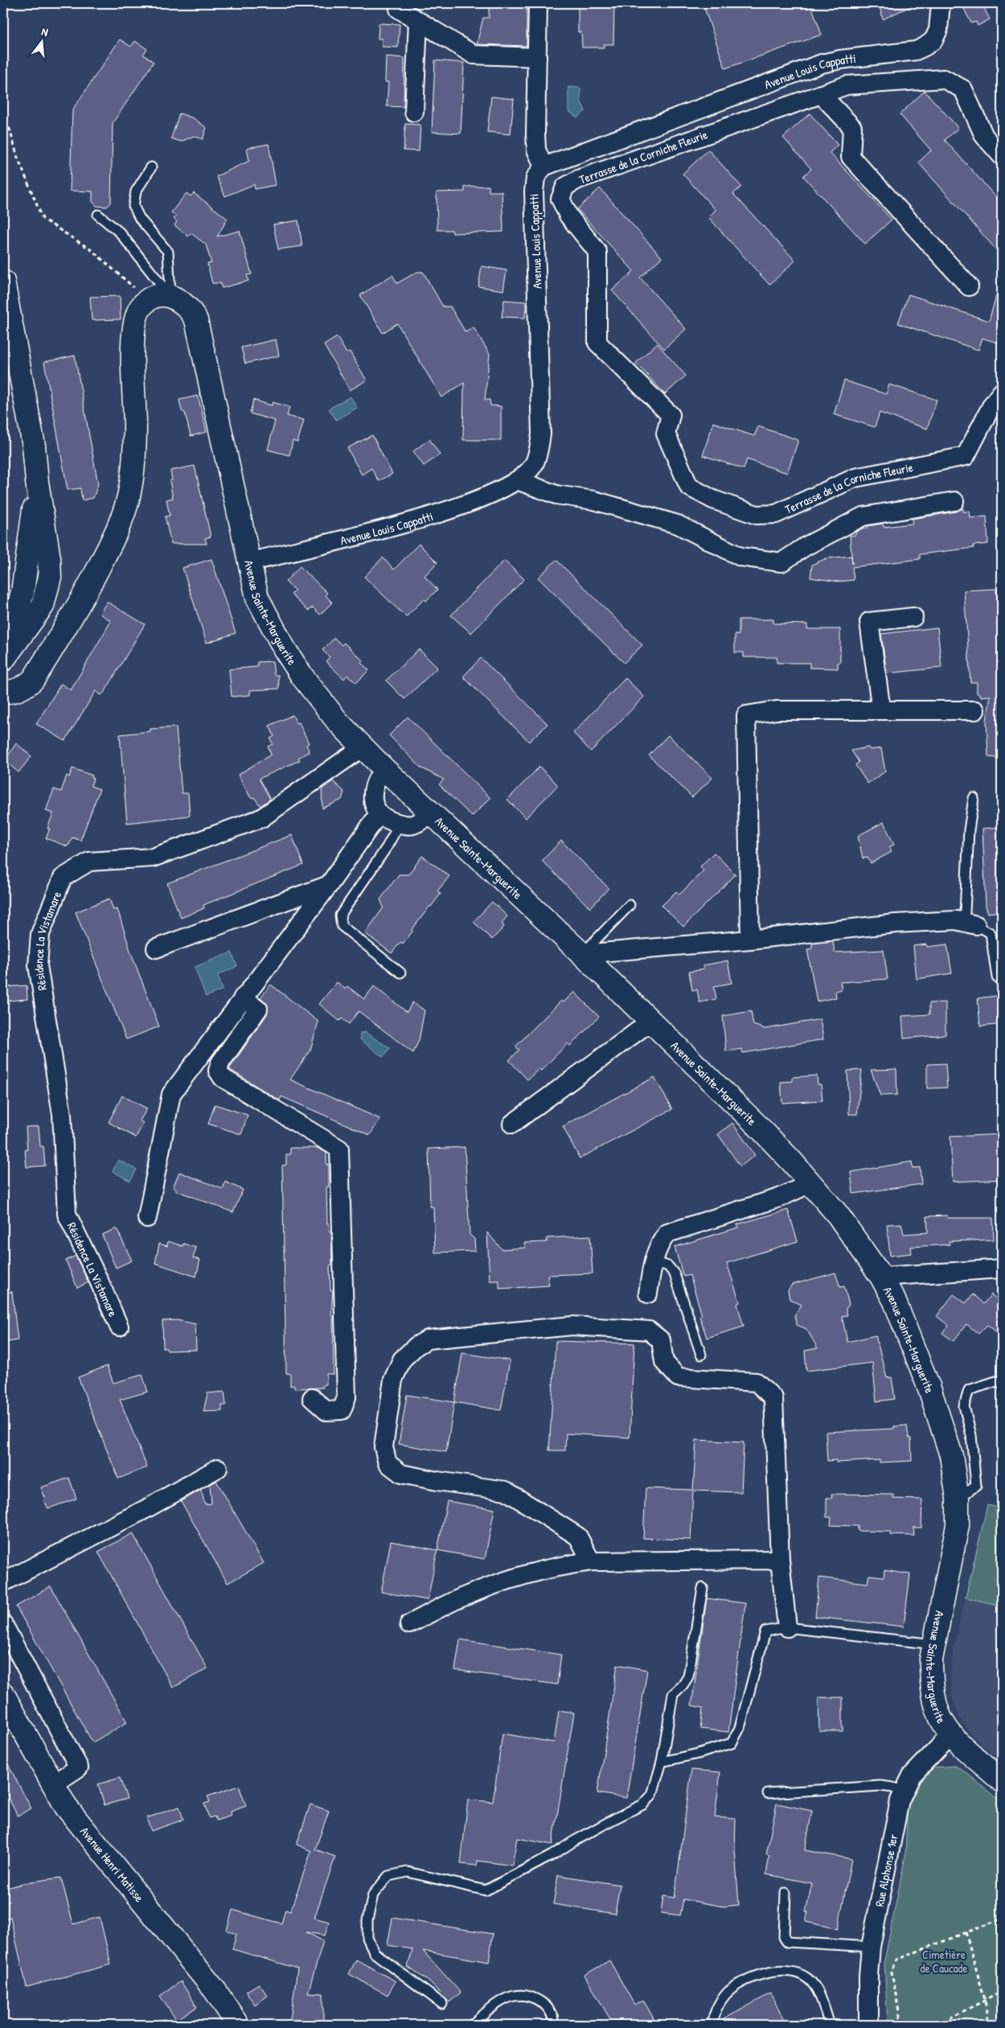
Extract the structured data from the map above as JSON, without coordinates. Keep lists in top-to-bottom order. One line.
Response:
{"streets":{"street":["Avenue Louis Cappatti","Terrasse de la Corniche Fleurie","Avenue Sainte-Marguerite","Résidence La Vistamare","Avenue Henri Matisse","Rue Alphonse 1er"]},"crossings":[["Avenue Louis Cappatti","Avenue Sainte-Marguerite"],["Avenue Sainte-Marguerite","Résidence La Vistamare"],["Avenue Sainte-Marguerite","Rue Alphonse 1er"]],"parks":["Cimetière de Caucade"],"north":"top"}
